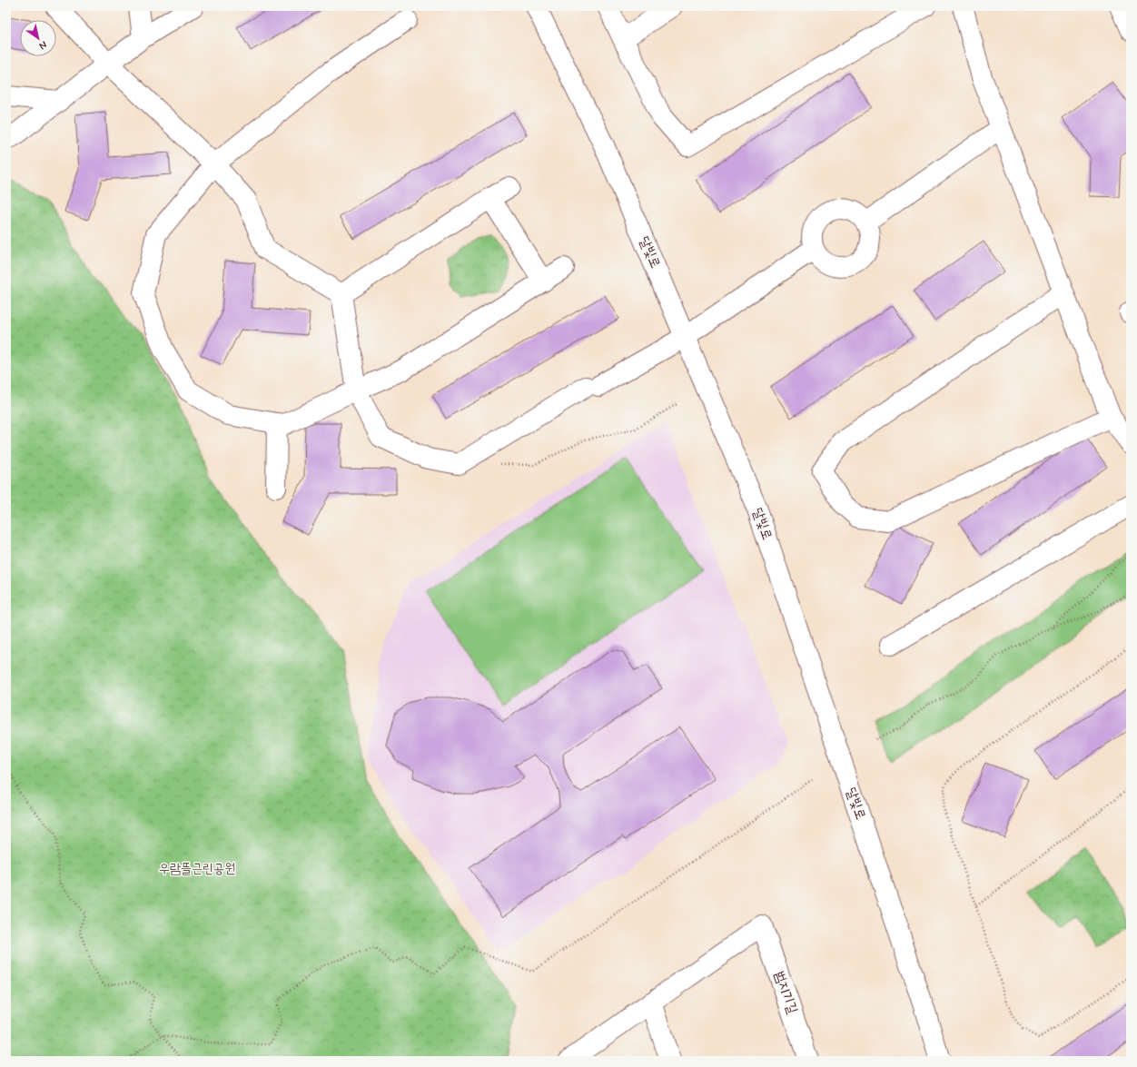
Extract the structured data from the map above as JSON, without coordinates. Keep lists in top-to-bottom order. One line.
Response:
{"streets":{"street":["달빛로","범지기길"]},"parks":["우람뜰근린공원"],"north":"bottom right"}
